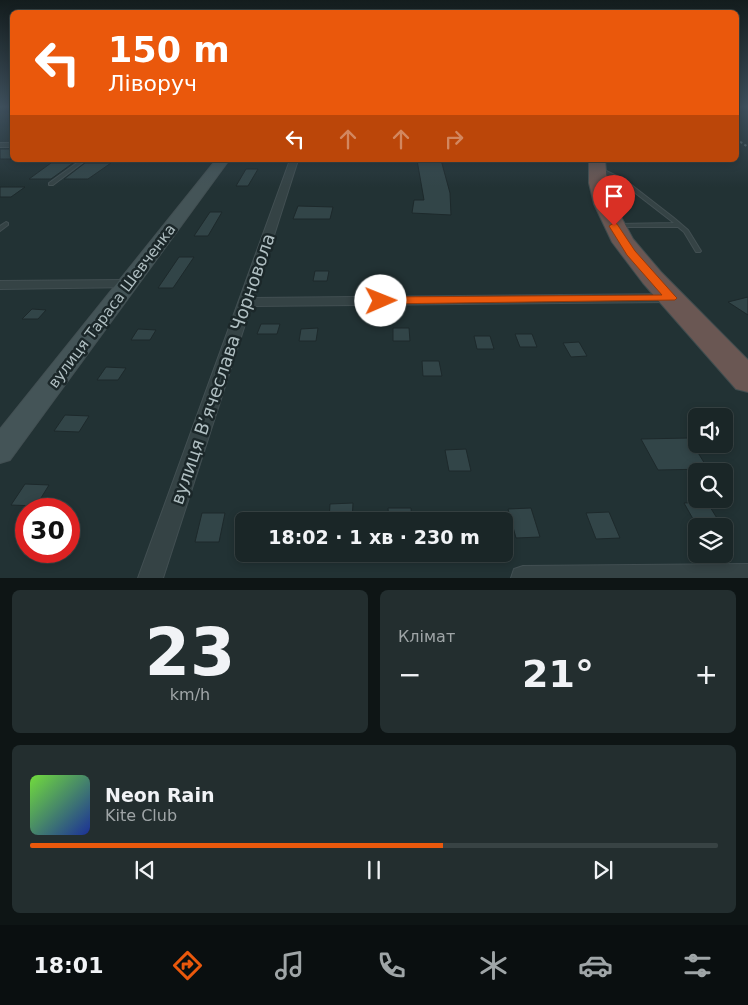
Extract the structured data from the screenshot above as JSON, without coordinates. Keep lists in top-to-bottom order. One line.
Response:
{"streets":{"street":["вулиця Тараса Шевченка","вулиця Вʼячеслава Чорновола"]},"page":{"turn":["150 m","Ліворуч"],"limit":"30","trip":"18:02 · 1 хв · 230 m","tile":[["23","km/h"],"Клімат"],"heat":["−","21°","+"],"song":["Neon Rain","Kite Club"],"tabs":"18:01"}}
